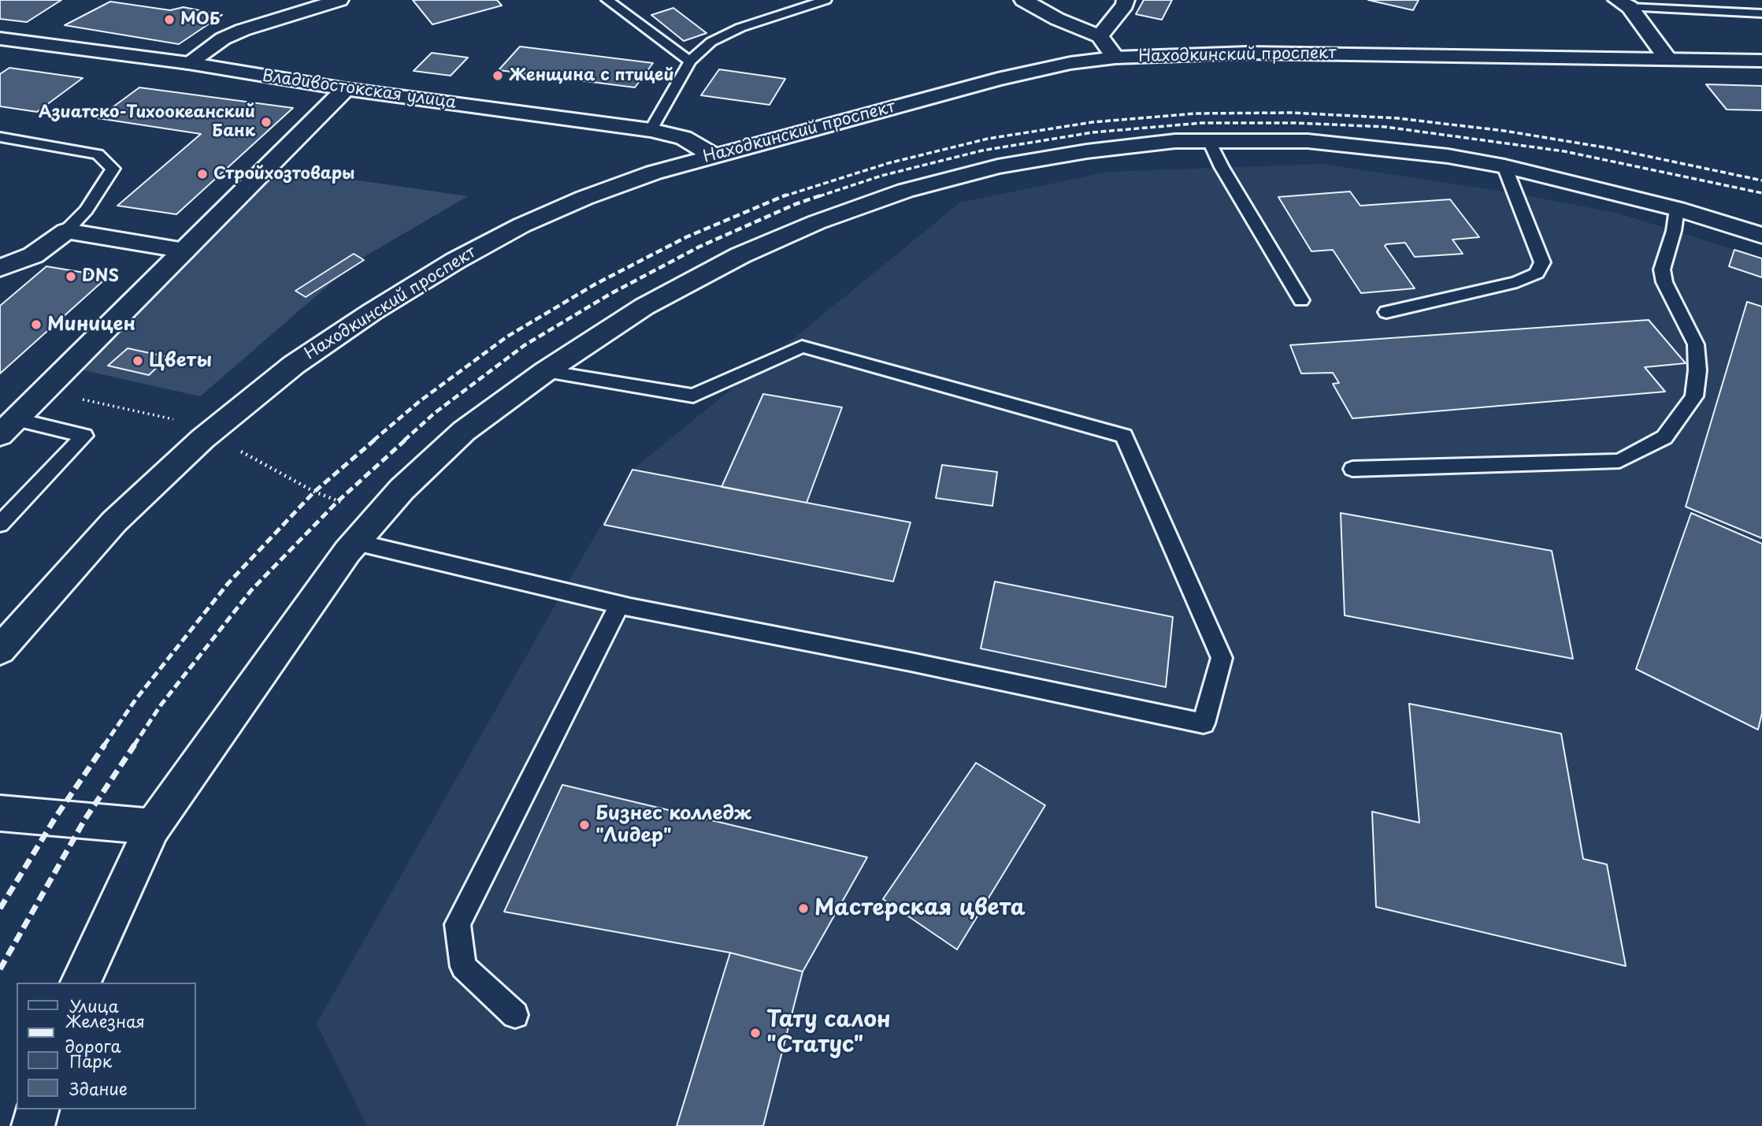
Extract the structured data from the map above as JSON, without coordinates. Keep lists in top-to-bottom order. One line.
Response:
{"streets":{"street":["Находкинский проспект","Владивостокская улица"]},"crossings":[["Находкинский проспект","Владивостокская улица"]],"places":["МОБ","Женщина с птицей","Азиатско-Тихоокеанский Банк","Стройхозтовары","DNS","Миницен","Цветы","Бизнес колледж \"Лидер\"","Мастерская цвета","Тату салон \"Статус\""],"legend":["Улица","Железная дорога","Парк","Здание"]}
